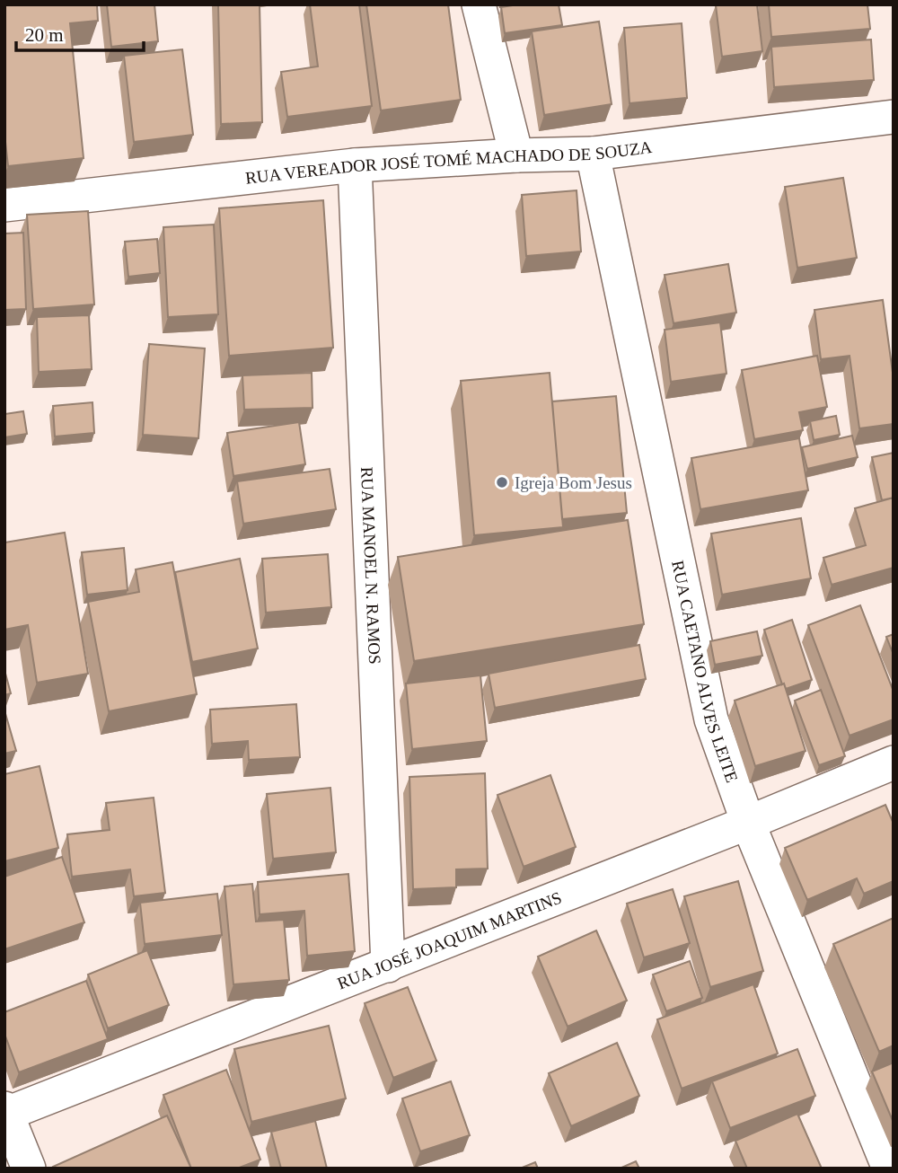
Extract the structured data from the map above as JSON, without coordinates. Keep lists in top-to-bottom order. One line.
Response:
{"streets":{"street":["RUA VEREADOR JOSÉ TOMÉ MACHADO DE SOUZA","RUA MANOEL N. RAMOS","RUA CAETANO ALVES LEITE","RUA JOSÉ JOAQUIM MARTINS"]},"crossings":[["RUA VEREADOR JOSÉ TOMÉ MACHADO DE SOUZA","RUA MANOEL N. RAMOS"],["RUA VEREADOR JOSÉ TOMÉ MACHADO DE SOUZA","RUA CAETANO ALVES LEITE"],["RUA MANOEL N. RAMOS","RUA JOSÉ JOAQUIM MARTINS"],["RUA CAETANO ALVES LEITE","RUA JOSÉ JOAQUIM MARTINS"]],"places":["Igreja Bom Jesus"],"scale_bar":"20 m"}
